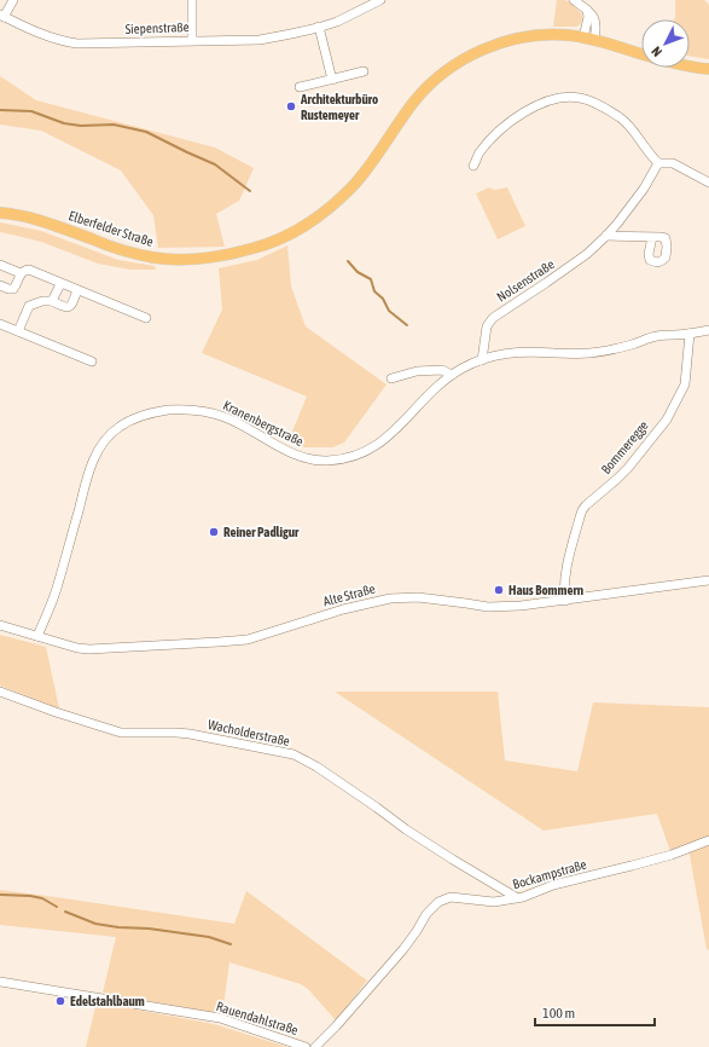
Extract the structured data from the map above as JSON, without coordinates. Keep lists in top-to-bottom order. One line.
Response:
{"streets":{"main road":["Elberfelder Straße"],"street":["Siepenstraße","Nolsenstraße","Kranenbergstraße","Bommeregge","Alte Straße","Wacholderstraße","Bockampstraße","Rauendahlstraße"]},"crossings":[["Nolsenstraße","Kranenbergstraße"],["Kranenbergstraße","Bommeregge"],["Kranenbergstraße","Alte Straße"],["Bommeregge","Alte Straße"],["Wacholderstraße","Bockampstraße"]],"places":["Architekturbüro Rustemeyer","Reiner Padligur","Haus Bommern","Edelstahlbaum"],"scale_bar":"100 m","north":"bottom left"}
